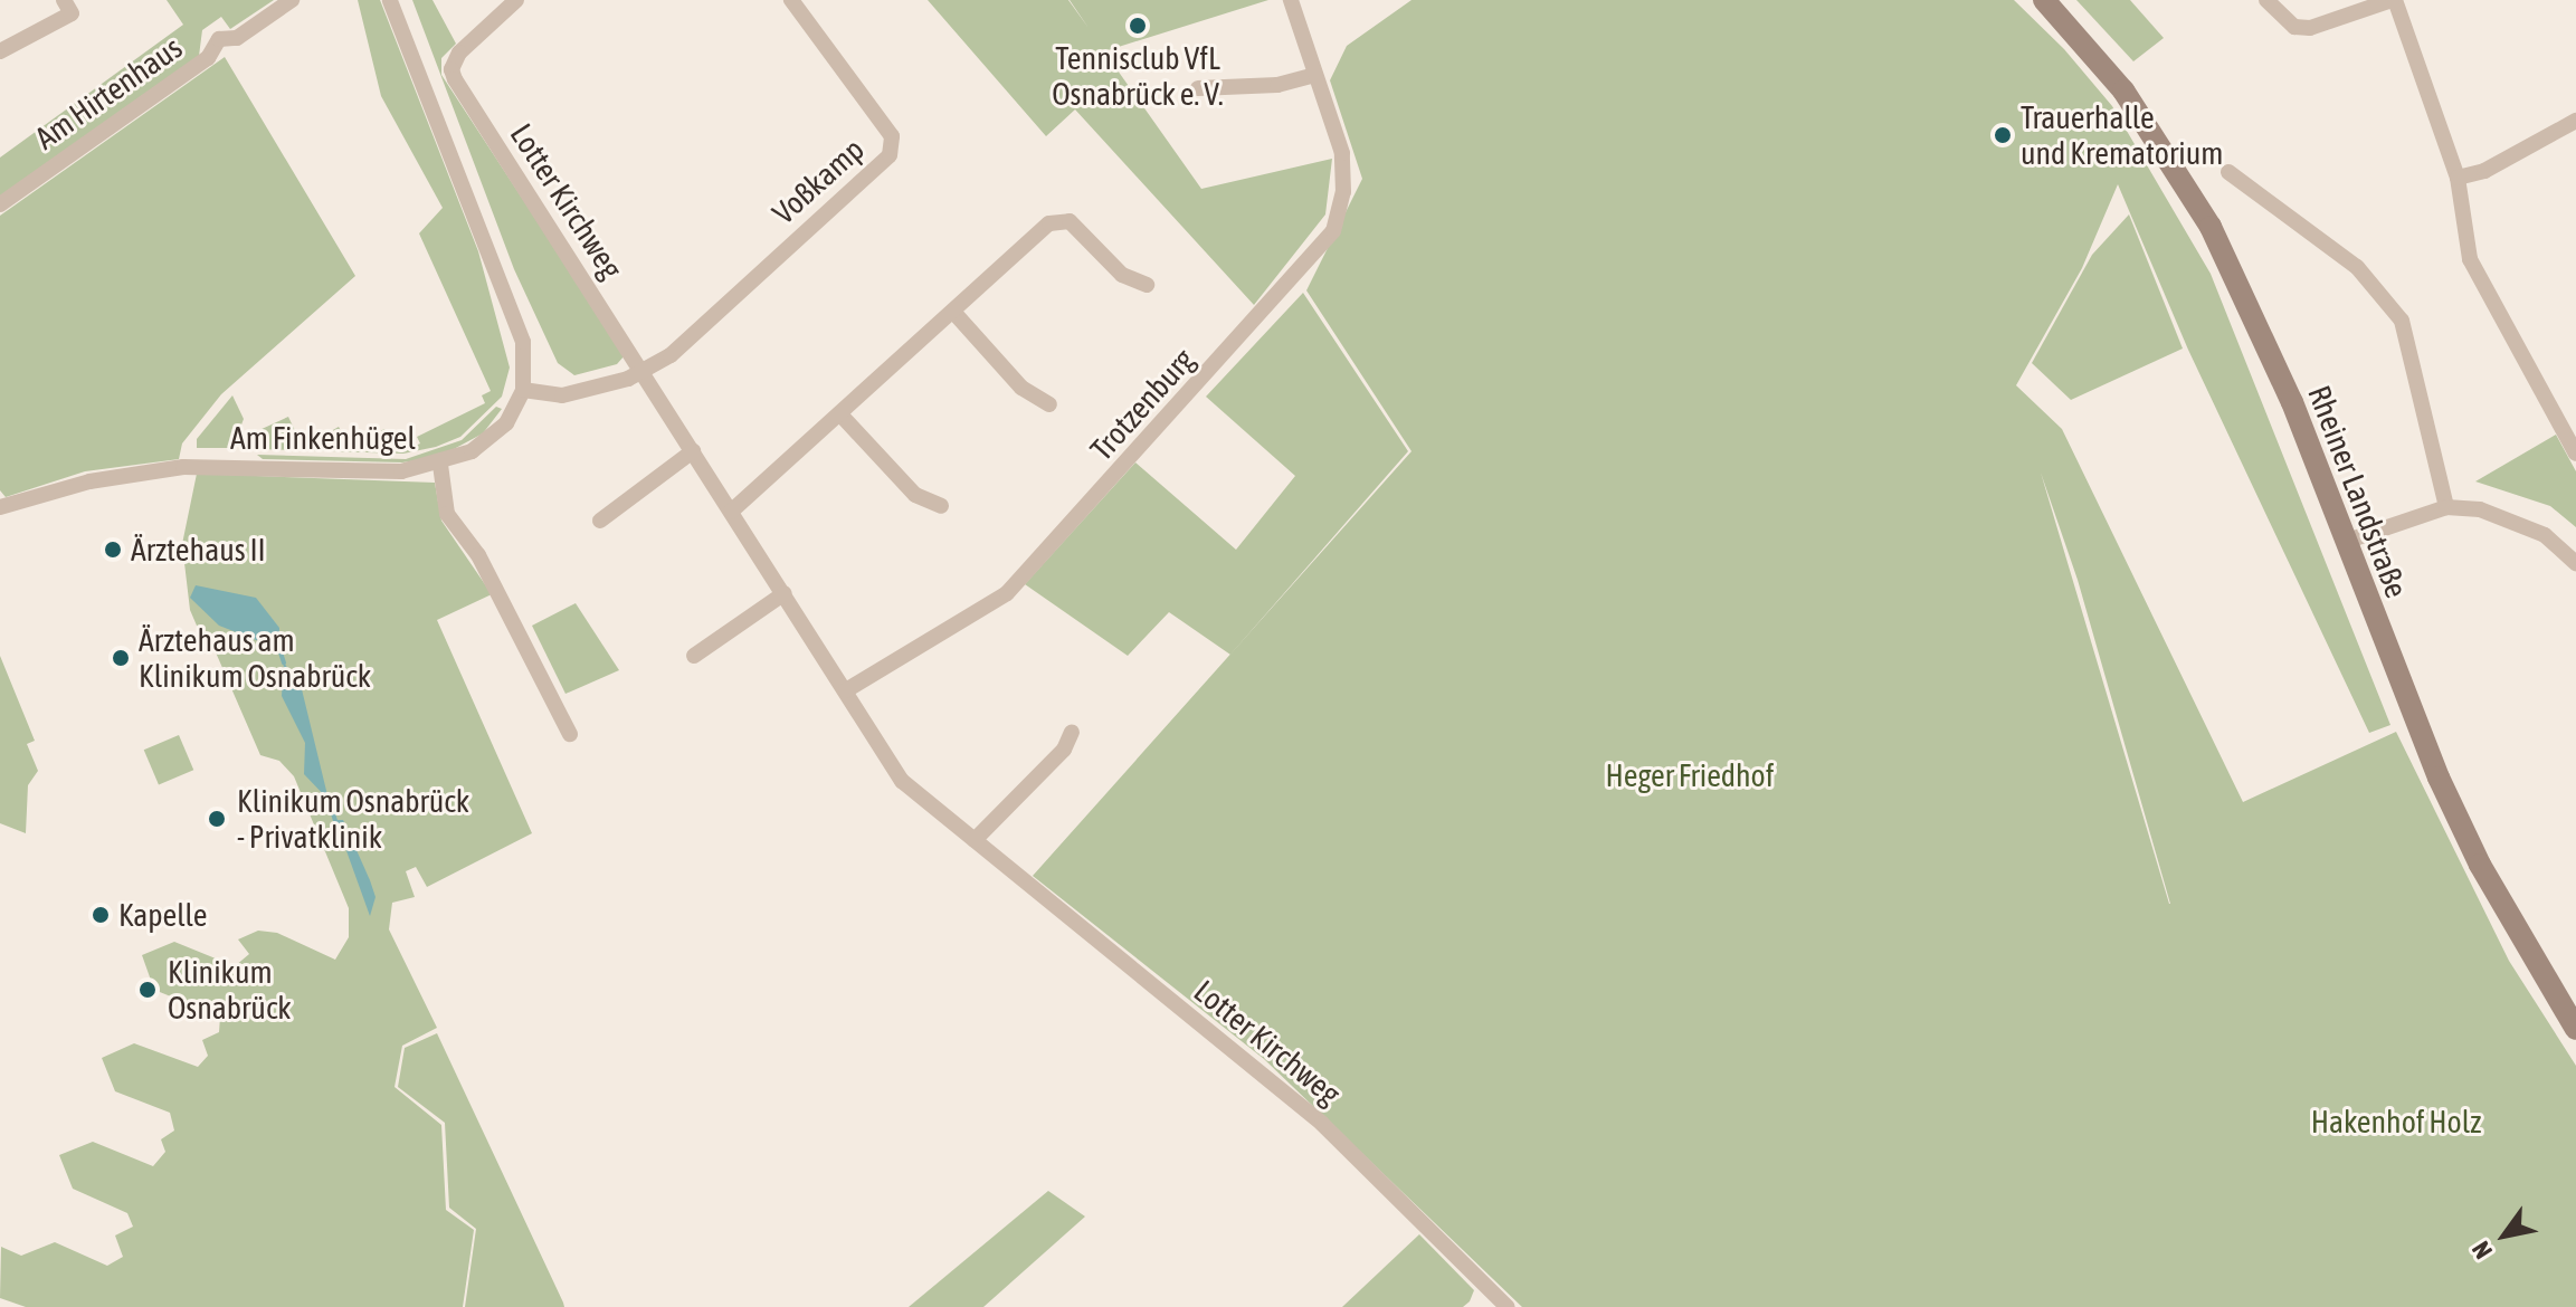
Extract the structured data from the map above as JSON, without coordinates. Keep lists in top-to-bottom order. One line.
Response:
{"streets":{"street":["Am Hirtenhaus","Voßkamp","Lotter Kirchweg","Trotzenburg","Am Finkenhügel","Rheiner Landstraße"]},"crossings":[["Voßkamp","Lotter Kirchweg"],["Lotter Kirchweg","Trotzenburg"]],"parks":["Heger Friedhof","Hakenhof Holz"],"places":["Tennisclub VfL Osnabrück e. V.","Trauerhalle und Krematorium","Ärztehaus II","Ärztehaus am Klinikum Osnabrück","Klinikum Osnabrück - Privatklinik","Kapelle","Klinikum Osnabrück"],"north":"bottom left"}
